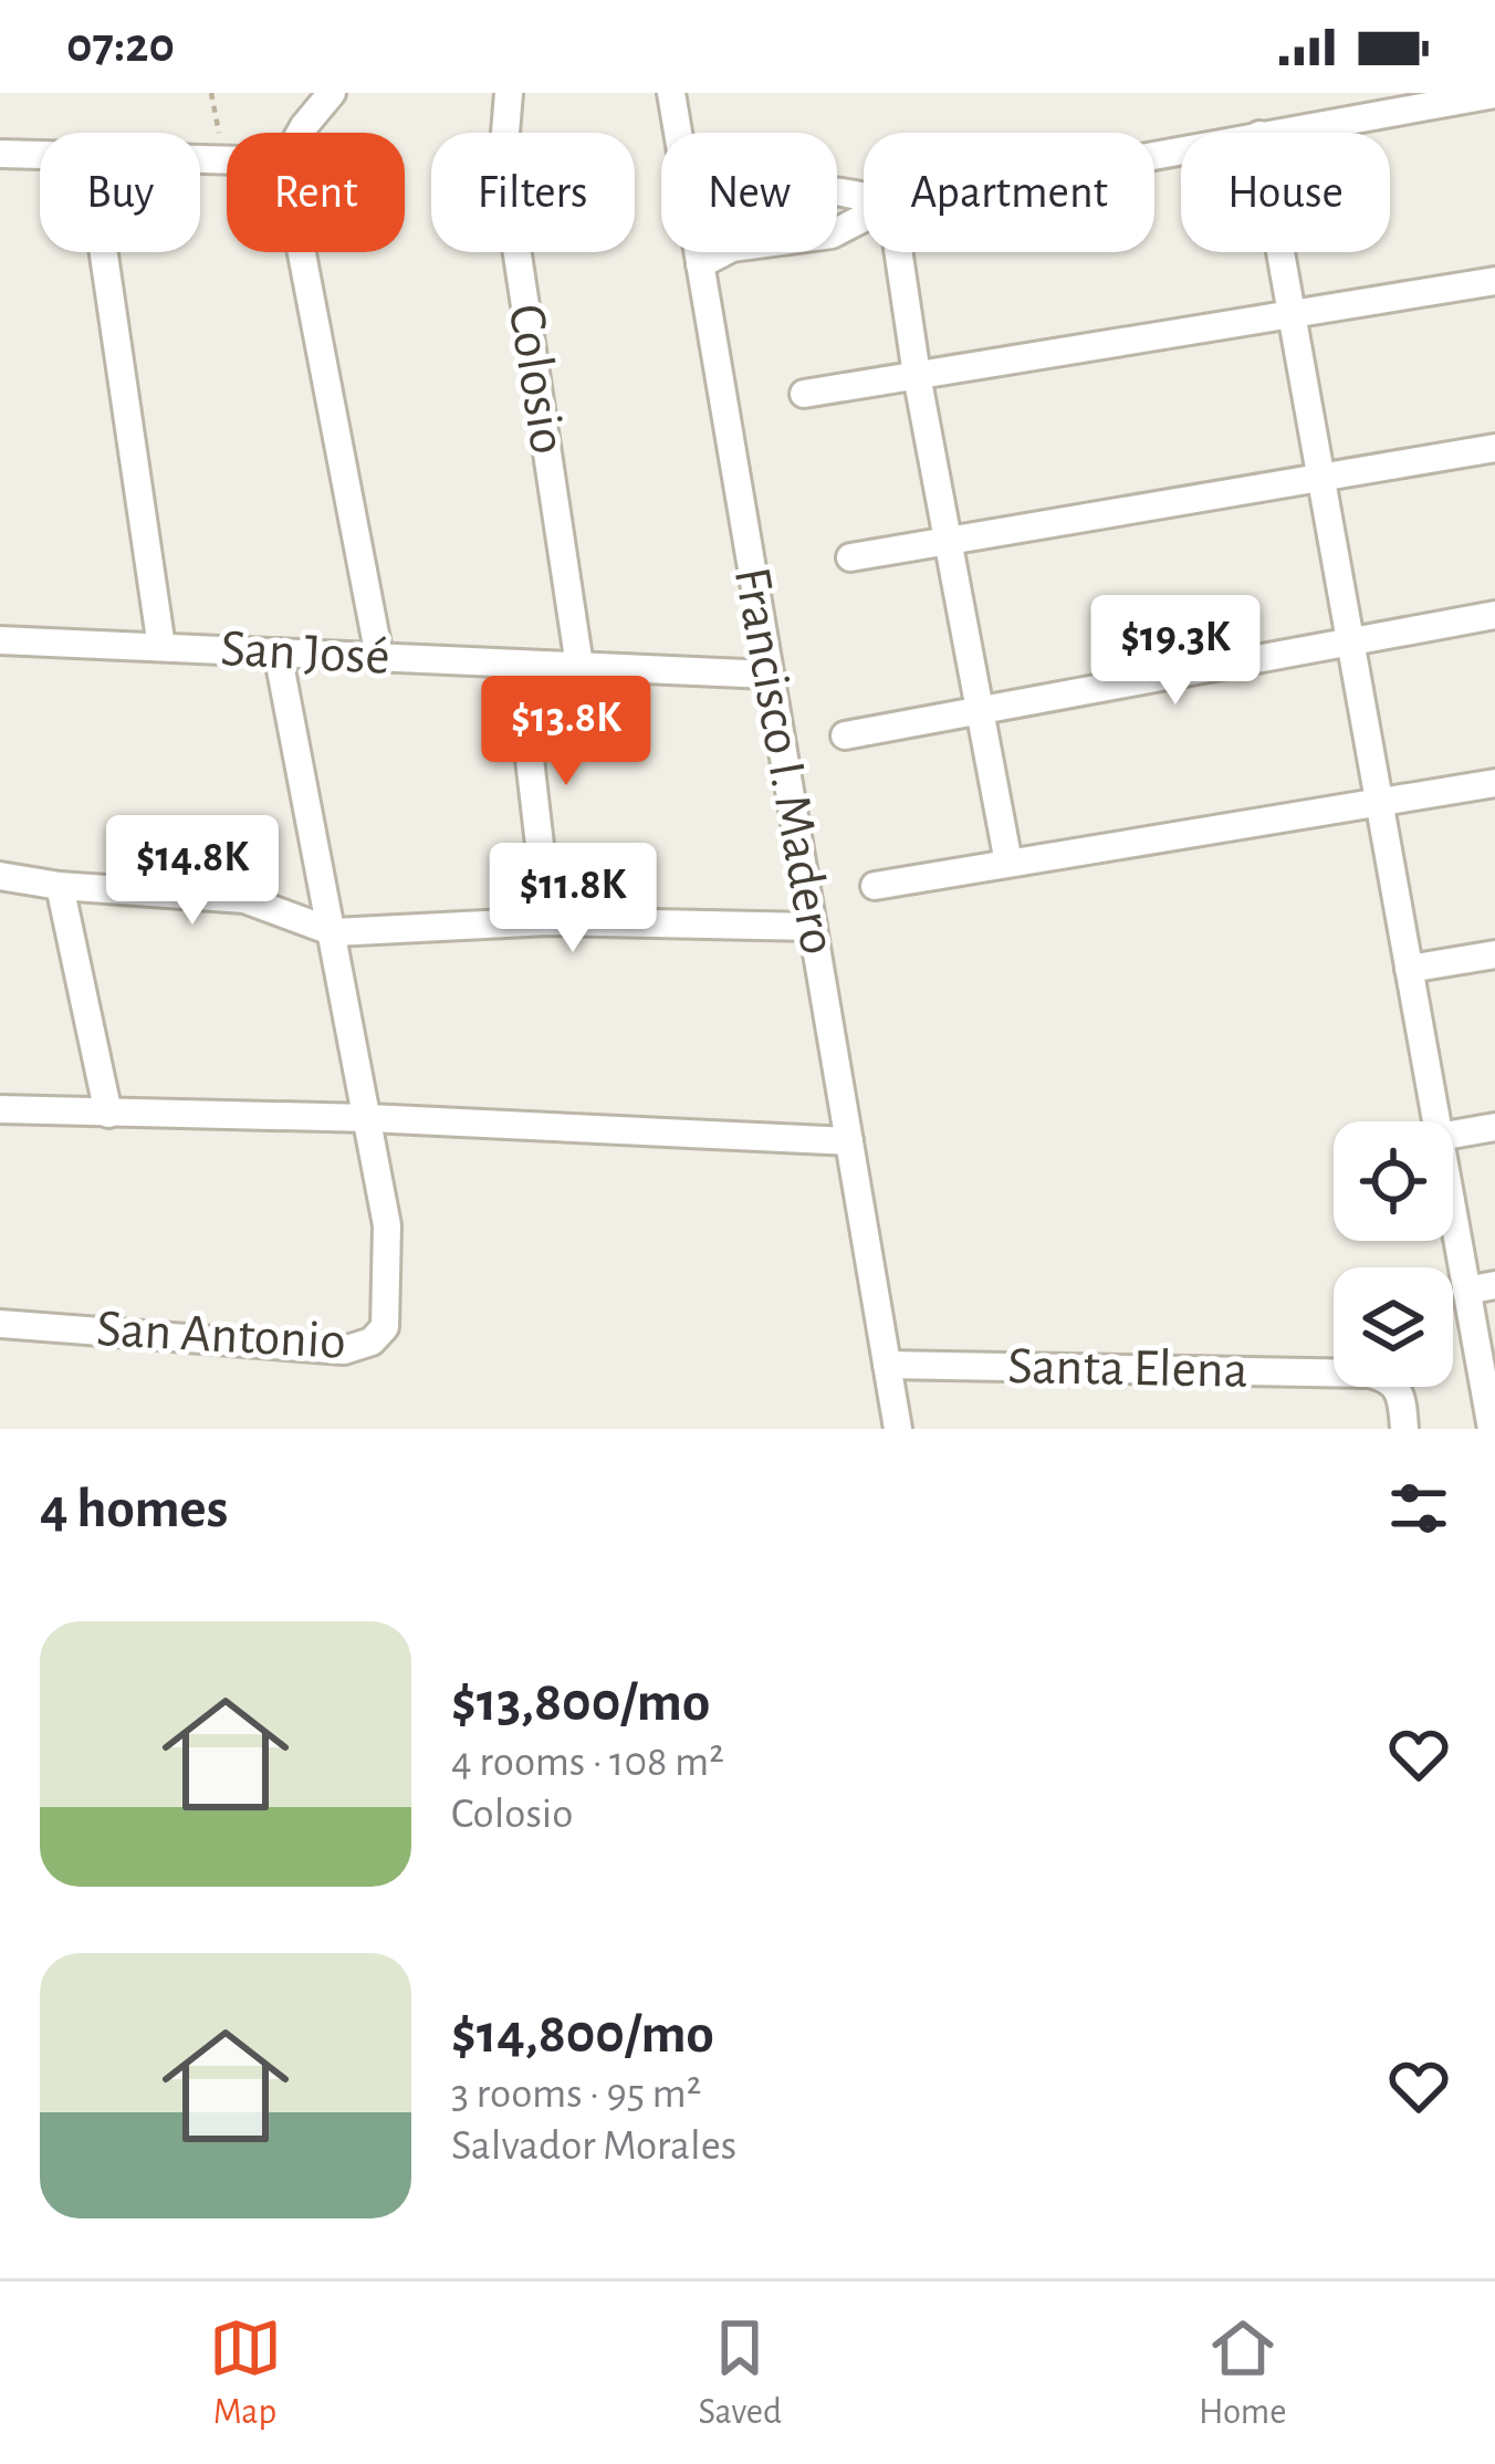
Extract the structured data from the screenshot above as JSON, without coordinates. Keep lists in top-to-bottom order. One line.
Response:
{"streets":{"street":["Colosio","San José","Francisco I. Madero","San Antonio","Santa Elena"]},"crossings":[["Colosio","San José"],["San José","Francisco I. Madero"],["Francisco I. Madero","Santa Elena"]],"page":{"status":"07:20","chip":["Buy","Rent","Filters","New","Apartment","House"],"price":["$19.3K","$13.8K","$14.8K","$11.8K"],"heading":"4 homes","list":[{"name":"$13,800/mo","note":"4 rooms · 108 m² · Colosio"},{"name":"$14,800/mo","note":"3 rooms · 95 m² · Salvador Morales"}],"tabs":["Map","Saved","Home"]}}
